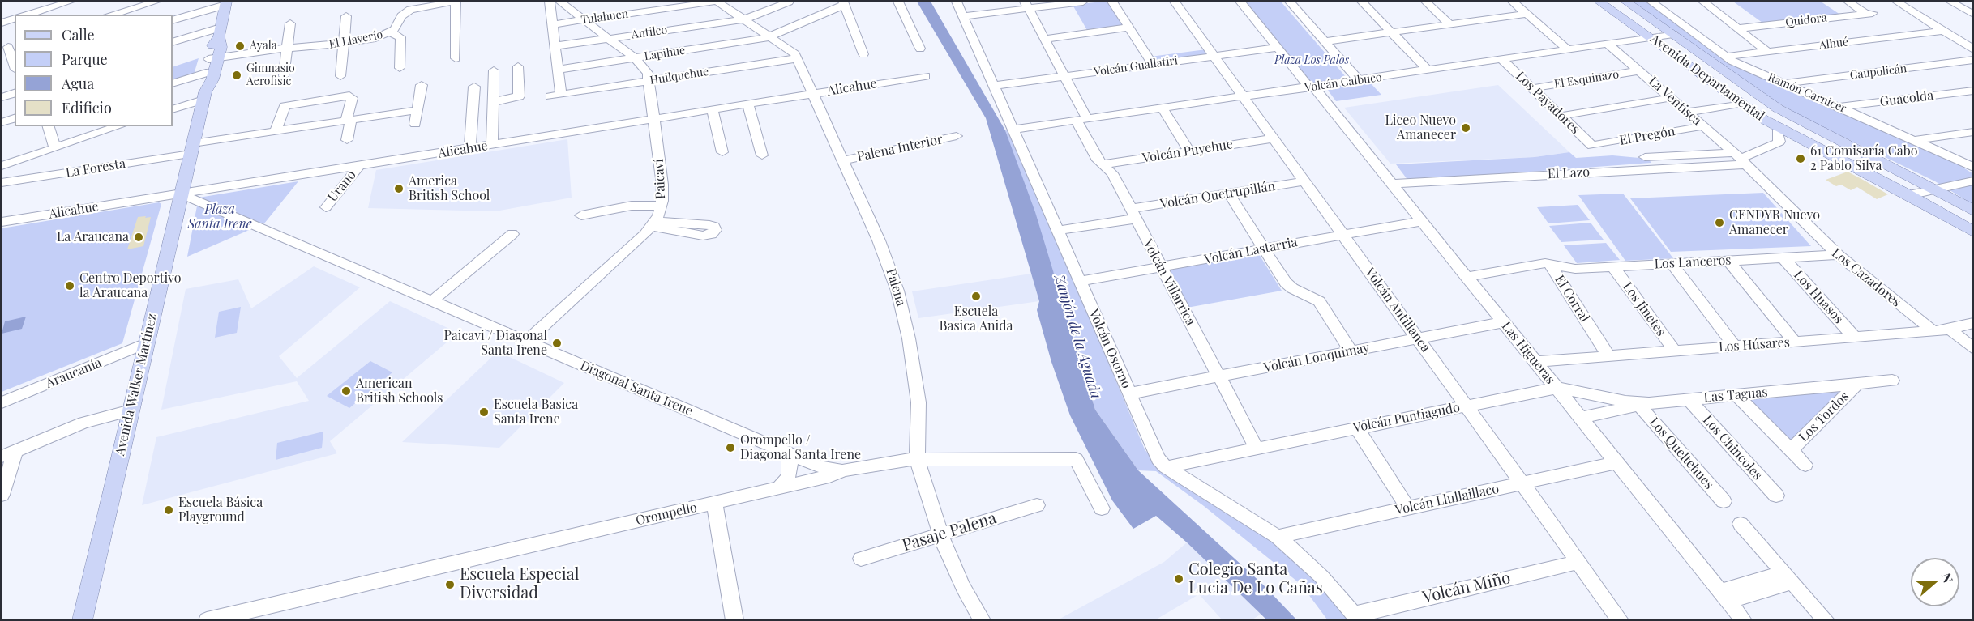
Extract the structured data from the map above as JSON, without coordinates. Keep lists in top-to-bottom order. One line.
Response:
{"streets":{"main road":["Avenida Departamental","Avenida Walker Martínez"],"street":["Tulahuen","Quidora","Antilco","El Llaverío","Alhué","Lapihue","Volcán Guallatiri","Caupolicán","Huilquehue","El Esquinazo","Volcán Calbuco","Alicahue","Ramón Carnicer","Guacolda","La Ventisca","Los Payadores","El Pregón","Palena Interior","Volcán Puyehue","La Foresta","El Lazo","Paicaví","Urano","Volcán Quetrupillán","Volcán Lastarria","Los Lanceros","Los Cazadores","Volcán Villarrica","Palena","Los Huasos","El Corral","Los Jinetes","Volcán Antillanca","Los Húsares","Volcán Osorno","Las Higueras","Volcán Lonquimay","Araucanía","Diagonal Santa Irene","Las Taguas","Los Tordos","Volcán Puntiagudo","Los Chincoles","Los Queltehues","Volcán Llullaillaco","Orompello","Pasaje Palena","Volcán Miño"]},"crossings":[["Tulahuen","Huilquehue"],["Tulahuen","Paicaví"],["Tulahuen","Palena"],["Antilco","Huilquehue"],["Antilco","Paicaví"],["Antilco","Palena"],["El Llaverío","Avenida Walker Martínez"],["Alhué","Ramón Carnicer"],["Lapihue","Huilquehue"],["Lapihue","Paicaví"],["Lapihue","Palena"],["Volcán Guallatiri","Volcán Villarrica"],["Volcán Guallatiri","Volcán Antillanca"],["Volcán Guallatiri","Volcán Osorno"],["Volcán Guallatiri","Las Higueras"],["Caupolicán","Ramón Carnicer"],["Huilquehue","Paicaví"],["Huilquehue","Palena"],["Avenida Departamental","Volcán Calbuco"],["Avenida Departamental","El Lazo"],["El Esquinazo","La Ventisca"],["El Esquinazo","Los Payadores"],["Volcán Calbuco","La Ventisca"],["Volcán Calbuco","Los Payadores"],["Volcán Calbuco","Volcán Villarrica"],["Volcán Calbuco","Volcán Antillanca"],["Volcán Calbuco","Volcán Osorno"],["Volcán Calbuco","Las Higueras"],["Alicahue","Paicaví"],["Alicahue","Urano"],["Alicahue","Palena"],["Alicahue","Avenida Walker Martínez"],["Alicahue","Diagonal Santa Irene"],["Ramón Carnicer","Guacolda"],["La Ventisca","El Pregón"],["La Ventisca","El Lazo"],["La Ventisca","Los Cazadores"],["Los Payadores","El Pregón"],["Palena Interior","Palena"],["Volcán Puyehue","Volcán Villarrica"],["Volcán Puyehue","Volcán Antillanca"],["La Foresta","Avenida Walker Martínez"],["El Lazo","Los Cazadores"],["El Lazo","Las Higueras"],["Paicaví","Diagonal Santa Irene"],["Volcán Quetrupillán","Volcán Villarrica"],["Volcán Quetrupillán","Volcán Antillanca"],["Volcán Quetrupillán","Volcán Osorno"],["Volcán Lastarria","Volcán Villarrica"],["Volcán Lastarria","Volcán Antillanca"],["Volcán Lastarria","Volcán Osorno"],["Volcán Lastarria","Las Higueras"],["Los Lanceros","Los Cazadores"],["Los Lanceros","Los Huasos"],["Los Lanceros","El Corral"],["Los Lanceros","Los Jinetes"],["Los Cazadores","Los Húsares"],["Volcán Villarrica","Volcán Lonquimay"],["Volcán Villarrica","Volcán Puntiagudo"],["Palena","Orompello"],["Palena","Pasaje Palena"],["Los Huasos","Los Húsares"],["El Corral","Los Húsares"],["El Corral","Las Higueras"],["Los Jinetes","Los Húsares"],["Volcán Antillanca","Volcán Lonquimay"],["Volcán Antillanca","Volcán Puntiagudo"],["Volcán Antillanca","Volcán Llullaillaco"],["Volcán Antillanca","Volcán Miño"],["Los Húsares","Las Higueras"],["Volcán Osorno","Volcán Lonquimay"],["Volcán Osorno","Volcán Puntiagudo"],["Volcán Osorno","Volcán Llullaillaco"],["Volcán Osorno","Volcán Miño"],["Las Higueras","Volcán Lonquimay"],["Las Higueras","Las Taguas"],["Las Higueras","Volcán Puntiagudo"],["Las Higueras","Volcán Llullaillaco"],["Araucanía","Avenida Walker Martínez"],["Avenida Walker Martínez","Diagonal Santa Irene"],["Diagonal Santa Irene","Orompello"],["Las Taguas","Los Tordos"],["Las Taguas","Volcán Puntiagudo"],["Las Taguas","Los Chincoles"],["Las Taguas","Los Queltehues"],["Volcán Puntiagudo","Los Queltehues"]],"water":["Zanjón de la Aguada"],"parks":["Plaza Los Palos","Plaza Santa Irene"],"places":["Ayala","Gimnasio Aerofisic","Liceo Nuevo Amanecer","61 Comisaría Cabo 2 Pablo Silva","America British School","CENDYR Nuevo Amanecer","La Araucana","Centro Deportivo la Araucana","Escuela Basica Anida","Paicavi / Diagonal Santa Irene","American British Schools","Escuela Basica Santa Irene","Orompello / Diagonal Santa Irene","Escuela Básica Playground","Colegio Santa Lucia De Lo Cañas","Escuela Especial Diversidad"],"legend":["Calle","Parque","Agua","Edificio"],"north":"right"}
